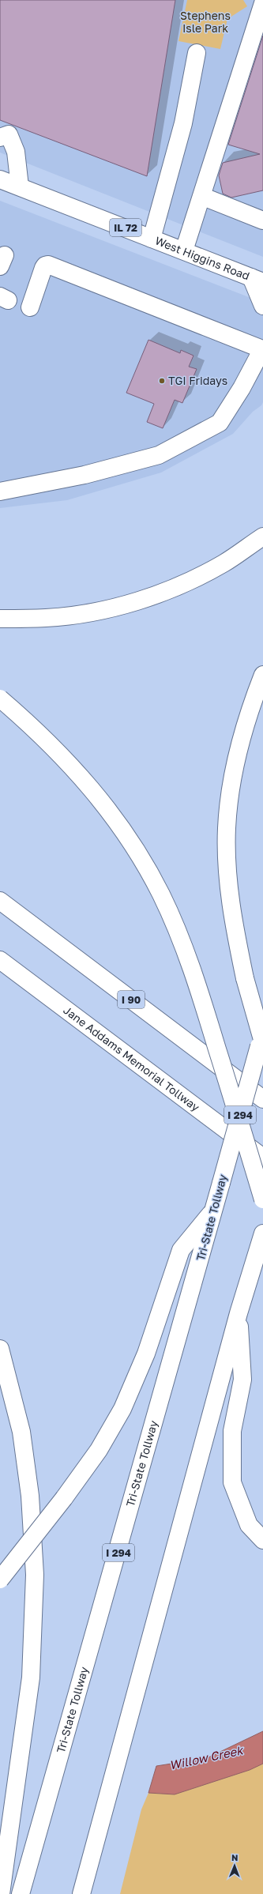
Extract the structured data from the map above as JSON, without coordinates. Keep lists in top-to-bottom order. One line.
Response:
{"streets":{"main road":["IL 72","West Higgins Road","I 90","Jane Addams Memorial Tollway","I 294","Tri-State Tollway"]},"water":["Willow Creek"],"parks":["Stephens Isle Park"],"places":["TGI Fridays"],"north":"top"}
